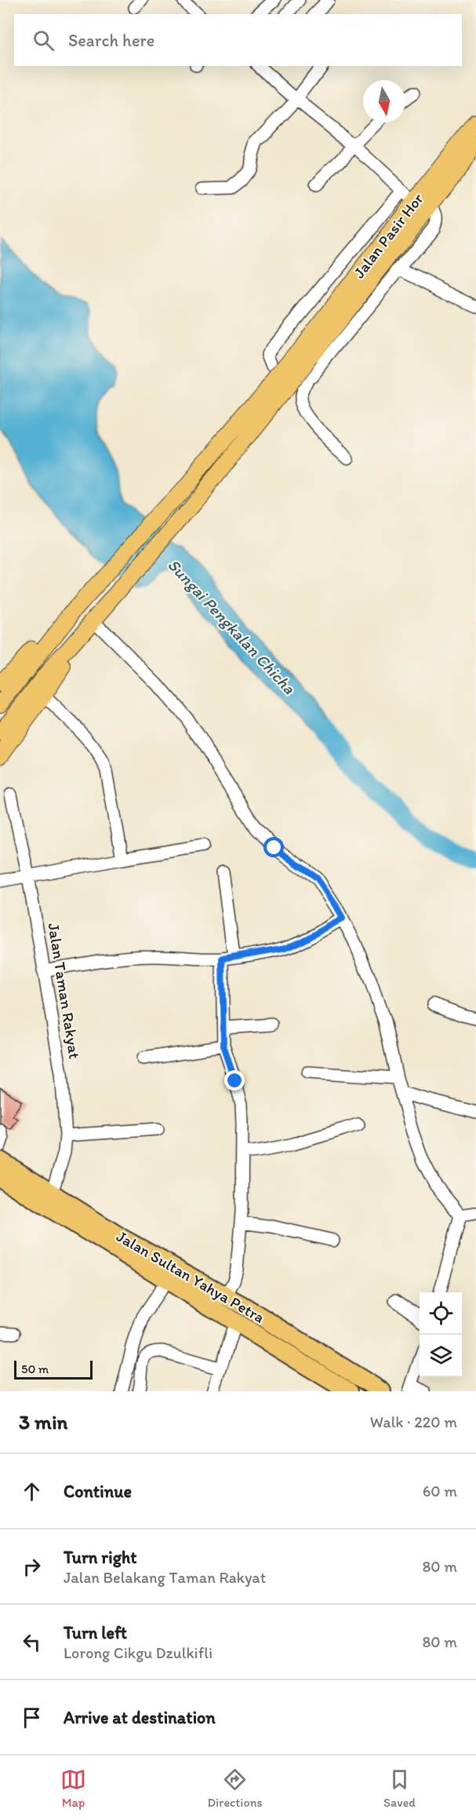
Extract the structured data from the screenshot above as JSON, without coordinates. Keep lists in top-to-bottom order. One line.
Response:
{"streets":{"highway":["Jalan Sultan Yahya Petra"],"main road":["Jalan Pasir Hor"],"street":["Jalan Taman Rakyat"]},"crossings":[["Jalan Taman Rakyat","Jalan Sultan Yahya Petra"]],"water":["Sungai Pengkalan Chicha"],"scale_bar":"50 m","north":"bottom","page":{"search":"Search here","scale":"50 m","heading":["3 min","Walk · 220 m"],"list":[["Continue","60 m"],["Turn right","Jalan Belakang Taman Rakyat","80 m"],["Turn left","Lorong Cikgu Dzulkifli","80 m"],"Arrive at destination"],"nav":["Map","Directions","Saved"]}}
